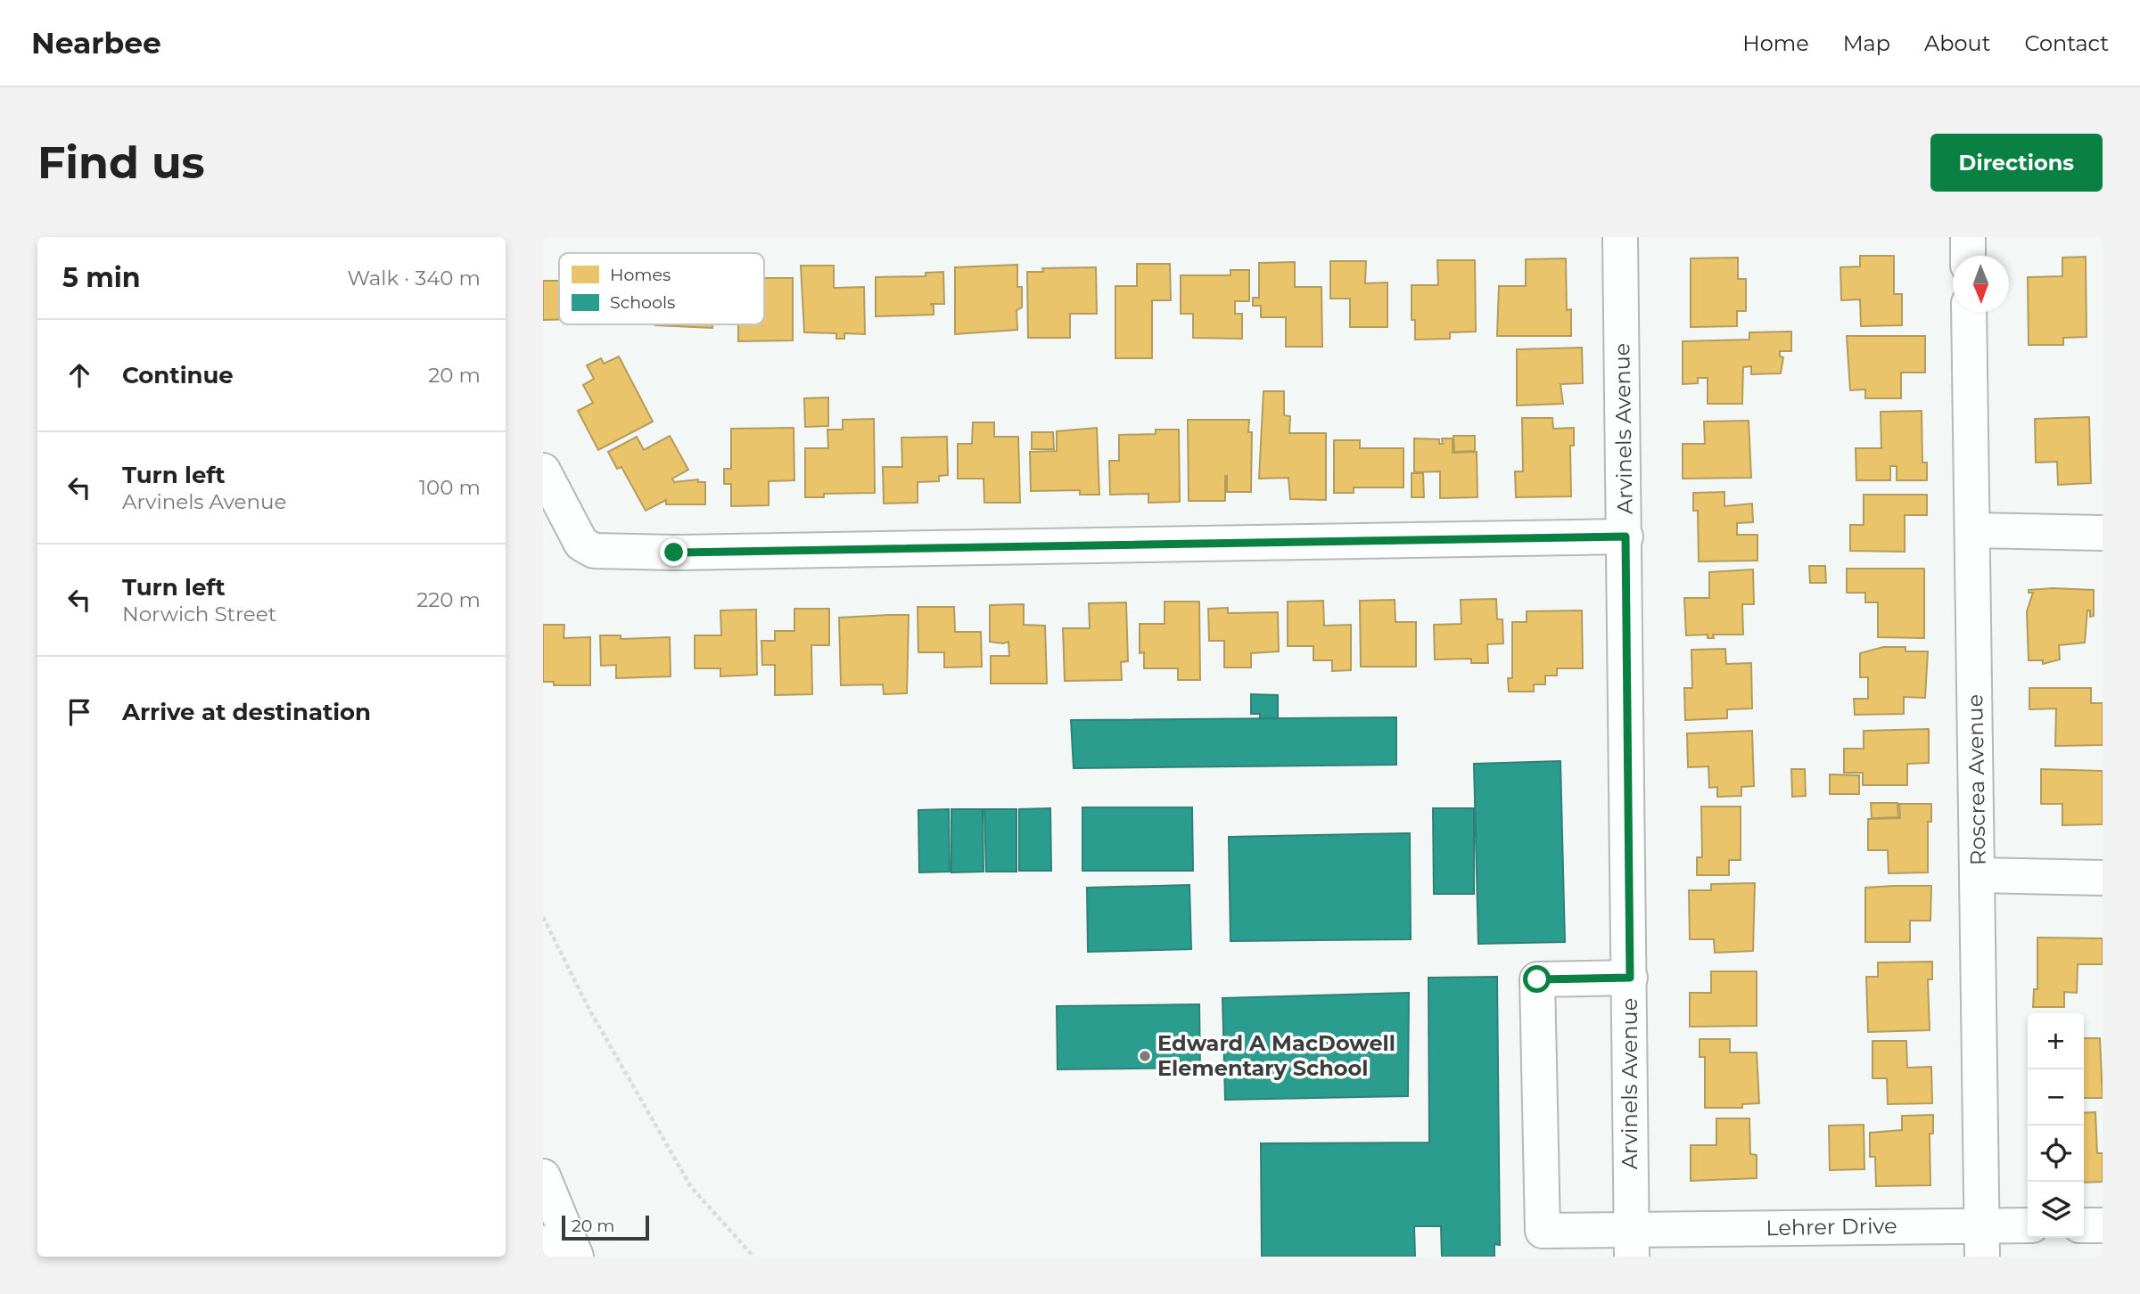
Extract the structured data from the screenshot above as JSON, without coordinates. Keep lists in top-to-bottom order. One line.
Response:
{"streets":{"main road":["Arvinels Avenue","Roscrea Avenue","Lehrer Drive"]},"crossings":[["Arvinels Avenue","Lehrer Drive"],["Roscrea Avenue","Lehrer Drive"]],"places":["Edward A MacDowell Elementary School"],"legend":["Homes","Schools"],"scale_bar":"20 m","north":"bottom","page":{"header":"Nearbee","nav":["Home","Map","About","Contact"],"buttons":"Directions","title":"Find us","heading":["5 min","Walk · 340 m"],"list":[["Continue","20 m"],["Turn left","Arvinels Avenue","100 m"],["Turn left","Norwich Street","220 m"],"Arrive at destination"],"map_buttons":["+","−"],"scale":"20 m"}}
